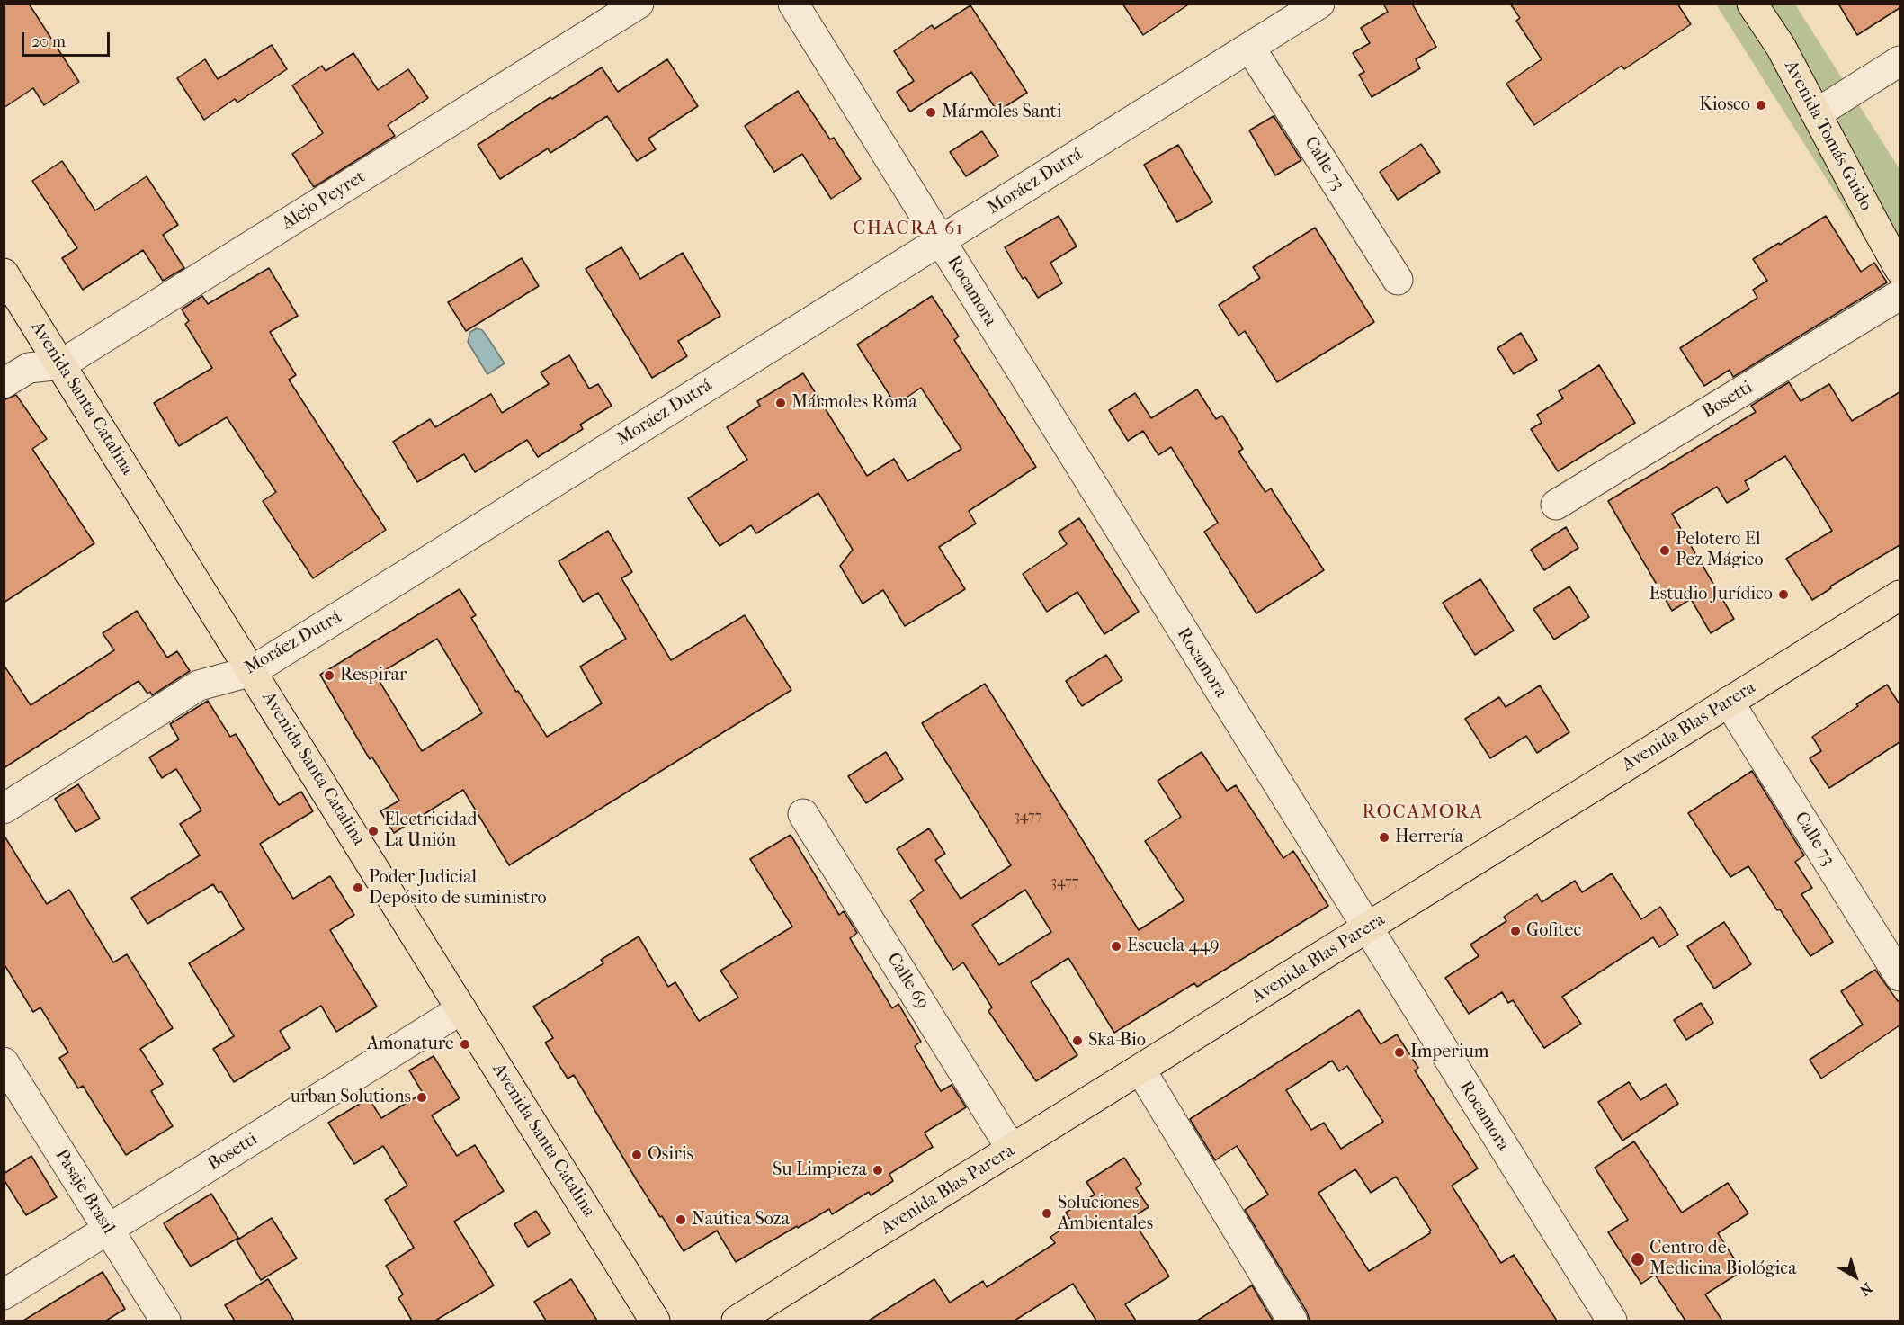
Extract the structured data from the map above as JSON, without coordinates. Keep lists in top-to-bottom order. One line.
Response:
{"streets":{"main road":["Avenida Tomás Guido","Avenida Santa Catalina","Avenida Blas Parera"],"street":["Calle 73","Moráez Dutrá","Alejo Peyret","Rocamora","Bosetti","Calle 69","Pasaje Brasil"]},"crossings":[["Calle 73","Moráez Dutrá"],["Calle 73","Avenida Blas Parera"],["Moráez Dutrá","Rocamora"],["Moráez Dutrá","Avenida Santa Catalina"],["Alejo Peyret","Avenida Santa Catalina"],["Rocamora","Avenida Blas Parera"],["Avenida Santa Catalina","Bosetti"],["Bosetti","Pasaje Brasil"],["Avenida Blas Parera","Calle 69"]],"districts":["CHACRA 61","ROCAMORA"],"places":["Kiosco","Mármoles Santi","Mármoles Roma","Pelotero El Pez Mágico","Estudio Jurídico","Respirar","Electricidad La Unión","Herrería","Poder Judicial Depósito de suministro","Gofitec","Escuela 449","Ska-Bio","Amonature","Imperium","urban Solutions","Osiris","Su Limpieza","Soluciones Ambientales","Naútica Soza","Centro de Medicina Biológica"],"house_numbers":["3477","3477"],"scale_bar":"20 m","north":"bottom right"}
